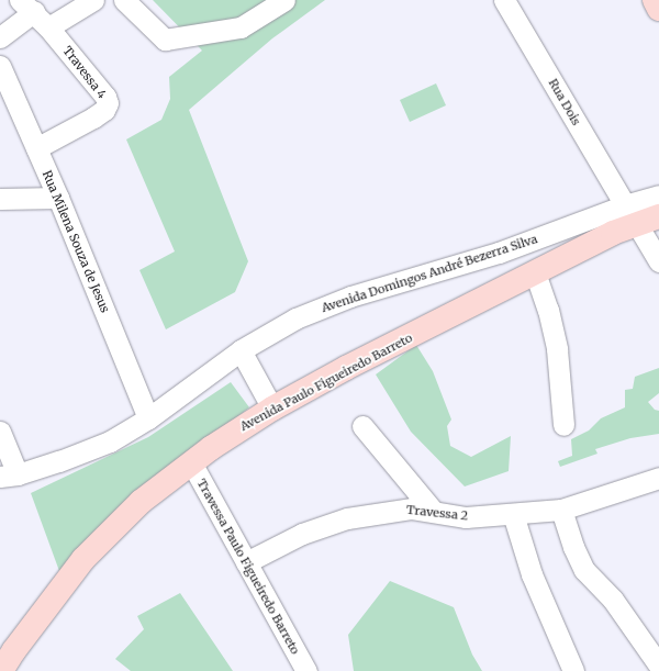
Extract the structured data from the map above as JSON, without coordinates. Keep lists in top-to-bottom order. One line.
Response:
{"streets":{"main road":["Avenida Paulo Figueiredo Barreto"],"street":["Travessa 4","Rua Dois","Rua Milena Souza de Jesus","Avenida Domingos André Bezerra Silva","Travessa 2","Travessa Paulo Figueiredo Barreto"]},"crossings":[["Travessa 4","Rua Milena Souza de Jesus"],["Rua Dois","Avenida Domingos André Bezerra Silva"],["Rua Dois","Avenida Paulo Figueiredo Barreto"],["Rua Milena Souza de Jesus","Avenida Domingos André Bezerra Silva"],["Avenida Domingos André Bezerra Silva","Avenida Paulo Figueiredo Barreto"],["Avenida Paulo Figueiredo Barreto","Travessa Paulo Figueiredo Barreto"],["Travessa 2","Travessa Paulo Figueiredo Barreto"]]}
